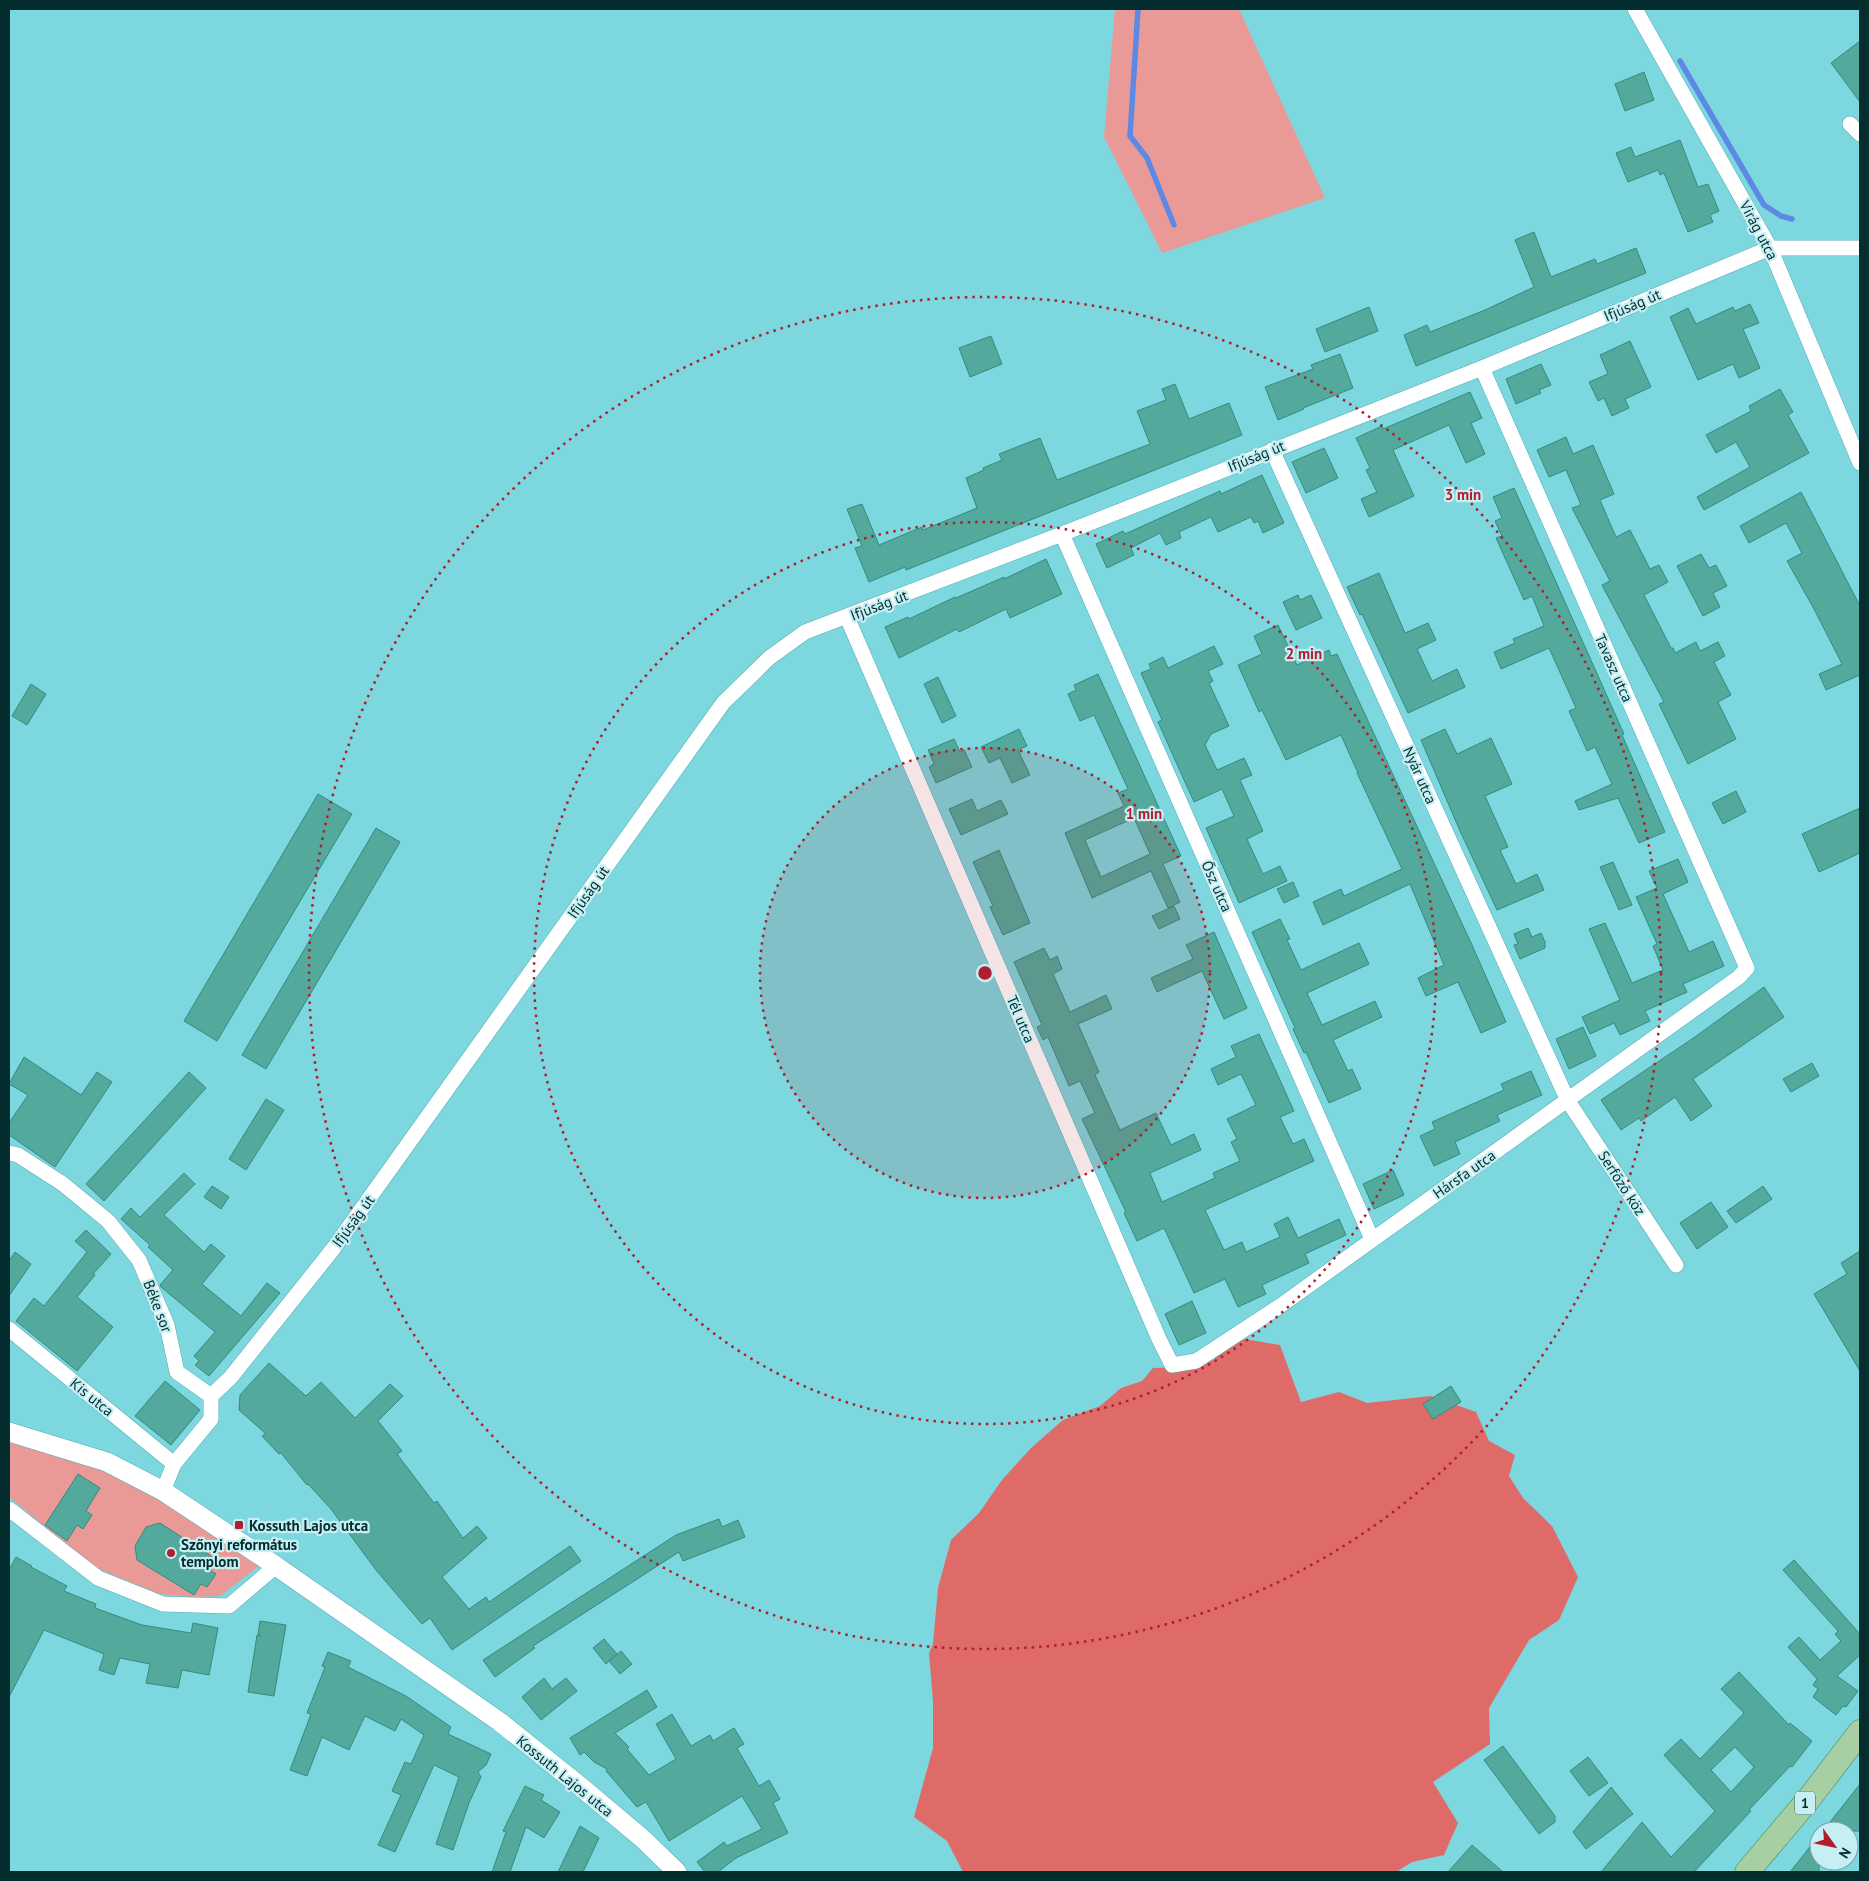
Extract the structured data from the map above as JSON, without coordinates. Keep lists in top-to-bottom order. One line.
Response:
{"streets":{"main road":["1"],"street":["Virág utca","Ifjúság út","Tavasz utca","Nyár utca","Ősz utca","Tél utca","Hársfa utca","Serfőző köz","Béke sor","Kis utca","Kossuth Lajos utca"]},"crossings":[["Virág utca","Ifjúság út"],["Ifjúság út","Tavasz utca"],["Ifjúság út","Nyár utca"],["Ifjúság út","Ősz utca"],["Ifjúság út","Tél utca"],["Ifjúság út","Béke sor"],["Tavasz utca","Hársfa utca"],["Nyár utca","Hársfa utca"],["Nyár utca","Serfőző köz"],["Ősz utca","Hársfa utca"],["Tél utca","Hársfa utca"],["Hársfa utca","Serfőző köz"]],"places":{"transit":["Kossuth Lajos utca"],"other":["Szőnyi református templom"]},"north":"bottom right","rings":["3 min","2 min","1 min"]}
